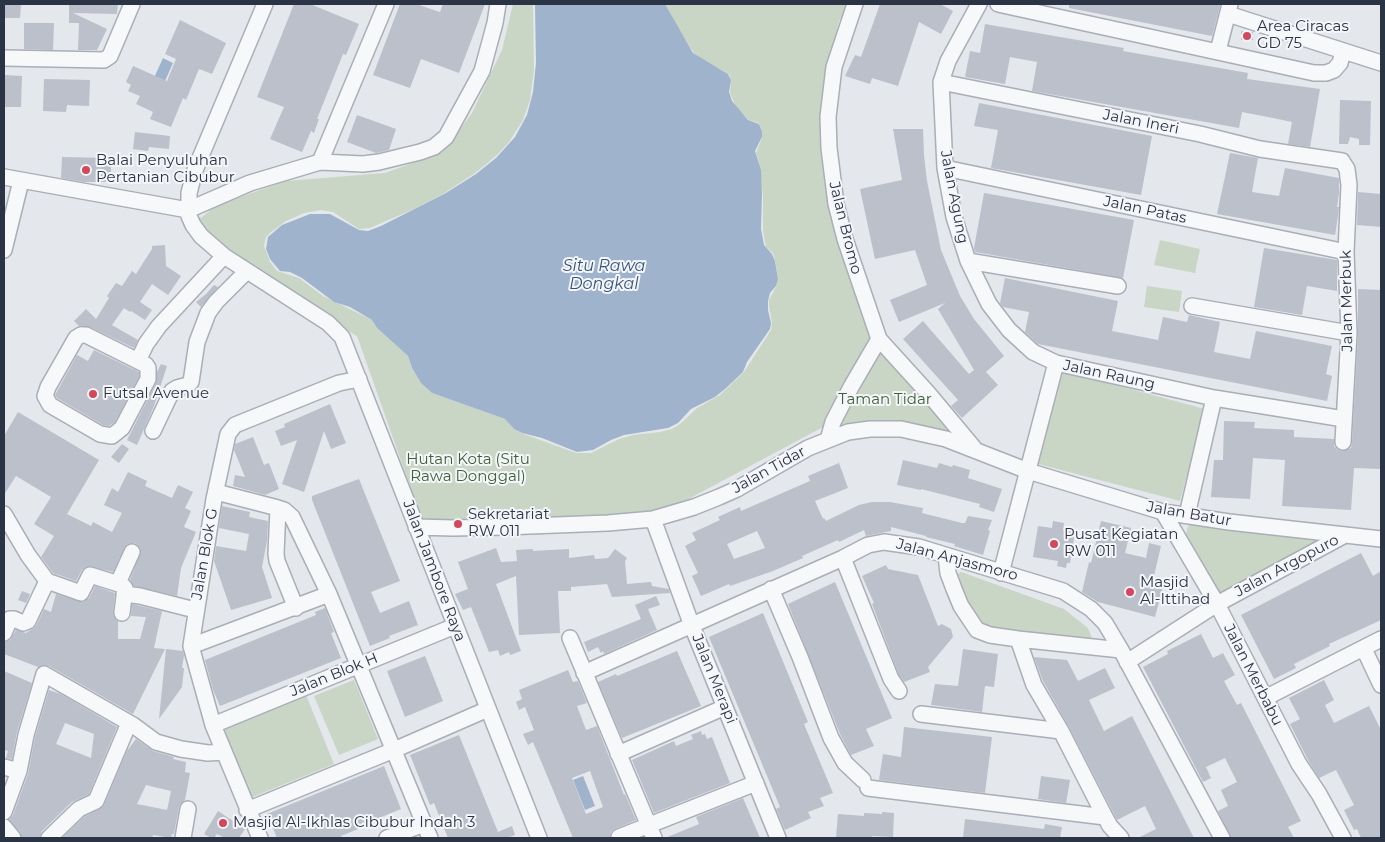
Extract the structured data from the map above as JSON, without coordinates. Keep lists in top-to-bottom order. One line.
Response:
{"streets":{"street":["Jalan Ineri","Jalan Agung","Jalan Patas","Jalan Bromo","Jalan Merbuk","Jalan Raung","Jalan Tidar","Jalan Batur","Jalan Blok G","Jalan Anjasmoro","Jalan Argopuro","Jalan Jambore Raya","Jalan Blok H","Jalan Merbabu","Jalan Merapi"]},"crossings":[["Jalan Ineri","Jalan Agung"],["Jalan Ineri","Jalan Merbuk"],["Jalan Agung","Jalan Patas"],["Jalan Agung","Jalan Raung"],["Jalan Patas","Jalan Merbuk"],["Jalan Merbuk","Jalan Raung"],["Jalan Raung","Jalan Batur"],["Jalan Raung","Jalan Anjasmoro"],["Jalan Tidar","Jalan Batur"],["Jalan Tidar","Jalan Jambore Raya"],["Jalan Tidar","Jalan Merapi"],["Jalan Batur","Jalan Argopuro"],["Jalan Batur","Jalan Merbabu"],["Jalan Blok G","Jalan Jambore Raya"],["Jalan Blok G","Jalan Blok H"],["Jalan Anjasmoro","Jalan Argopuro"],["Jalan Anjasmoro","Jalan Merapi"],["Jalan Argopuro","Jalan Merbabu"],["Jalan Jambore Raya","Jalan Blok H"]],"water":["Situ Rawa Dongkal"],"parks":["Taman Tidar","Hutan Kota (Situ Rawa Donggal)"],"places":["Area Ciracas GD 75","Balai Penyuluhan Pertanian Cibubur","Futsal Avenue","Sekretariat RW 011","Pusat Kegiatan RW 011","Masjid Al-Ittihad","Masjid Al-Ikhlas Cibubur Indah 3"]}
